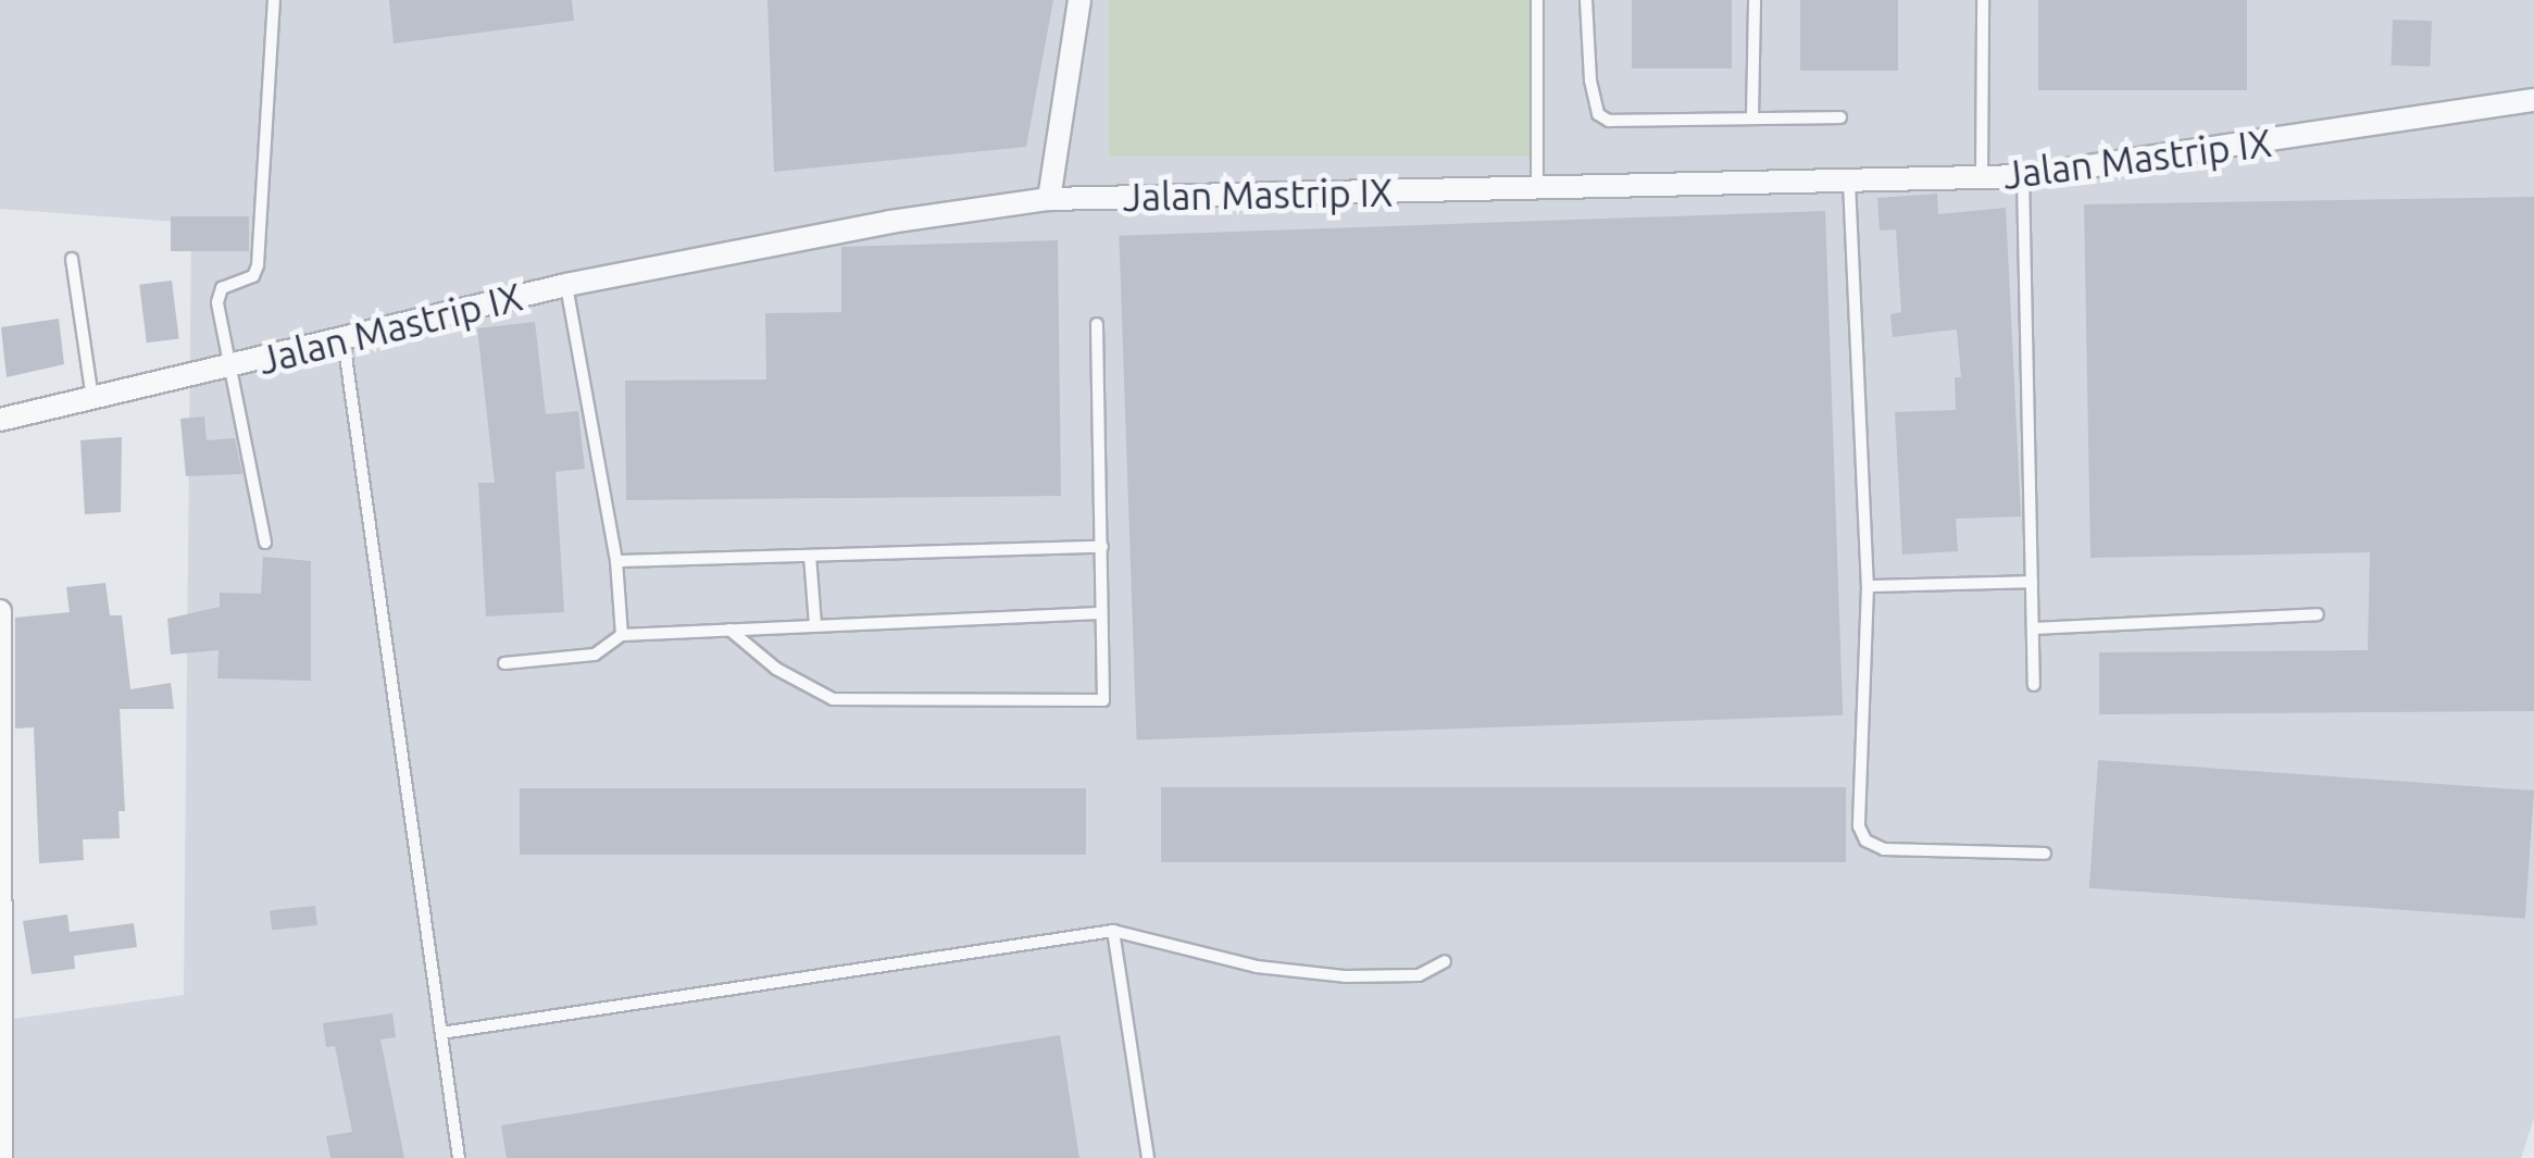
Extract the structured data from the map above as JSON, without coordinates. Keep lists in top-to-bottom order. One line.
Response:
{"streets":{"street":["Jalan Mastrip IX"]}}
